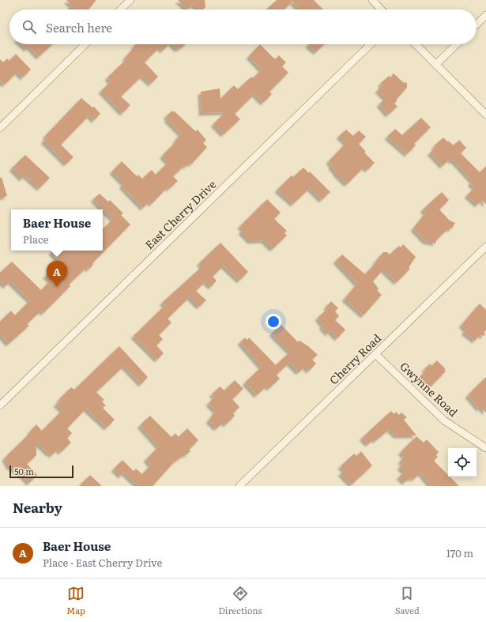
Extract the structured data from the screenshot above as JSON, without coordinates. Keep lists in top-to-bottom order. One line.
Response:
{"streets":{"street":["East Cherry Drive","Cherry Road","Gwynne Road"]},"crossings":[["Cherry Road","Gwynne Road"]],"scale_bar":"50 m","page":{"search":"Search here","popup":["Baer House","Place"],"pins":"A","scale":"50 m","heading":"Nearby","list":[{"mark":"A","name":"Baer House","note":"Place · East Cherry Drive","value":"170 m"}],"nav":["Map","Directions","Saved"]}}
